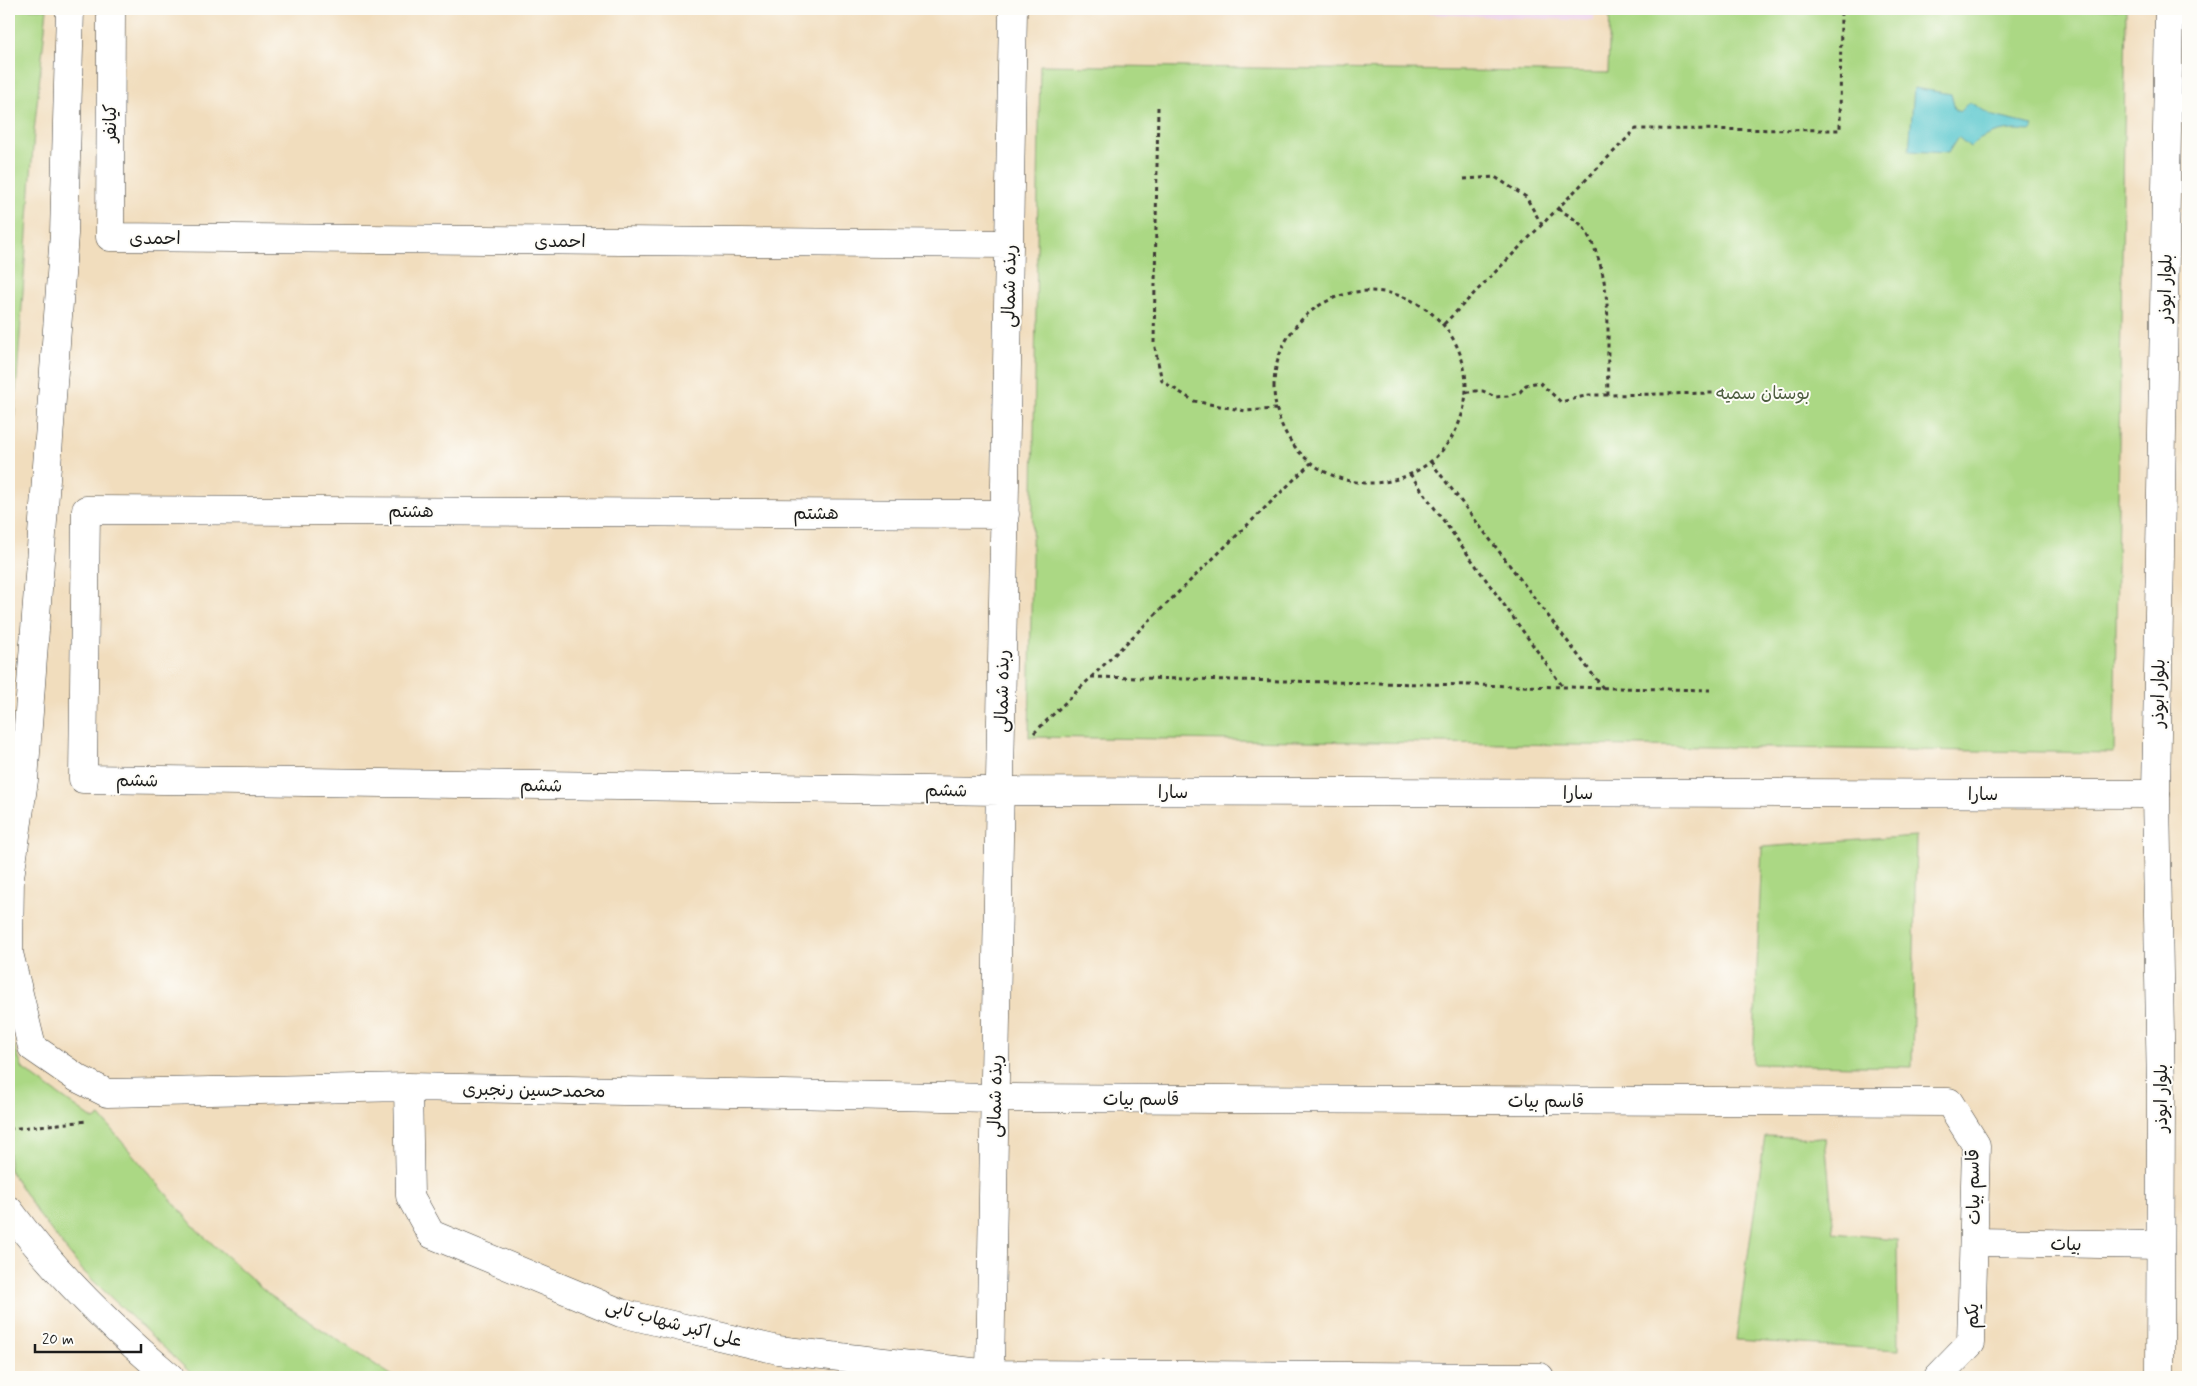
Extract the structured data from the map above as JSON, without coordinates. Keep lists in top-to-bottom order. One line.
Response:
{"streets":{"main road":["کیانفر","احمدی","ربذه شمالی","بلوار ابوذر","هشتم","ششم","سارا","محمدحسین رنجبری","قاسم بیات","بیات","یکم","علی اکبر شهاب تابی"]},"crossings":[["کیانفر","احمدی"],["احمدی","ربذه شمالی"],["ربذه شمالی","هشتم"],["ربذه شمالی","ششم"],["ربذه شمالی","سارا"],["ربذه شمالی","محمدحسین رنجبری"],["ربذه شمالی","قاسم بیات"],["ربذه شمالی","علی اکبر شهاب تابی"],["بلوار ابوذر","سارا"],["بلوار ابوذر","بیات"],["هشتم","ششم"],["ششم","سارا"],["محمدحسین رنجبری","قاسم بیات"],["محمدحسین رنجبری","علی اکبر شهاب تابی"],["قاسم بیات","بیات"],["قاسم بیات","یکم"],["بیات","یکم"]],"parks":["بوستان سمیه"],"scale_bar":"20 m"}
